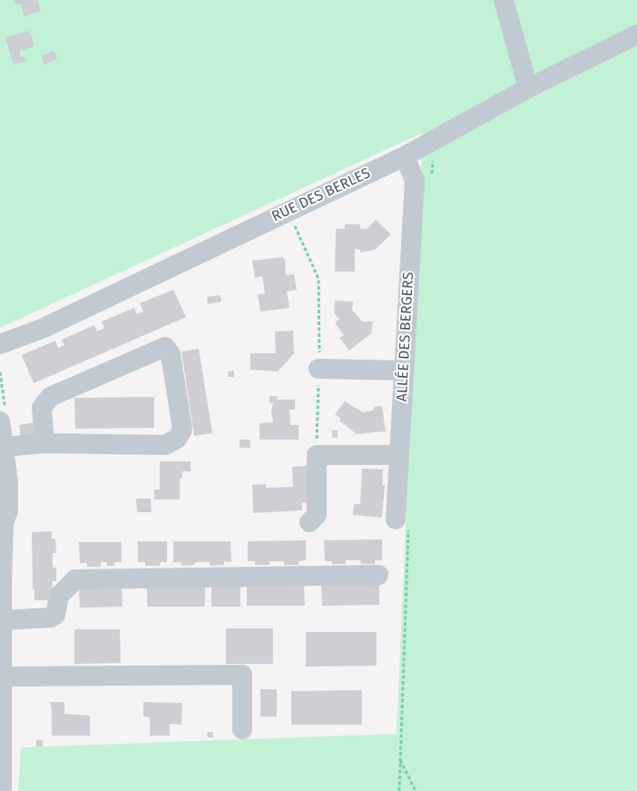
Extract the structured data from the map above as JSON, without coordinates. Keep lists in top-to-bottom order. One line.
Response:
{"streets":{"street":["RUE DES BERLES","ALLÉE DES BERGERS"]},"crossings":[["RUE DES BERLES","ALLÉE DES BERGERS"]]}
